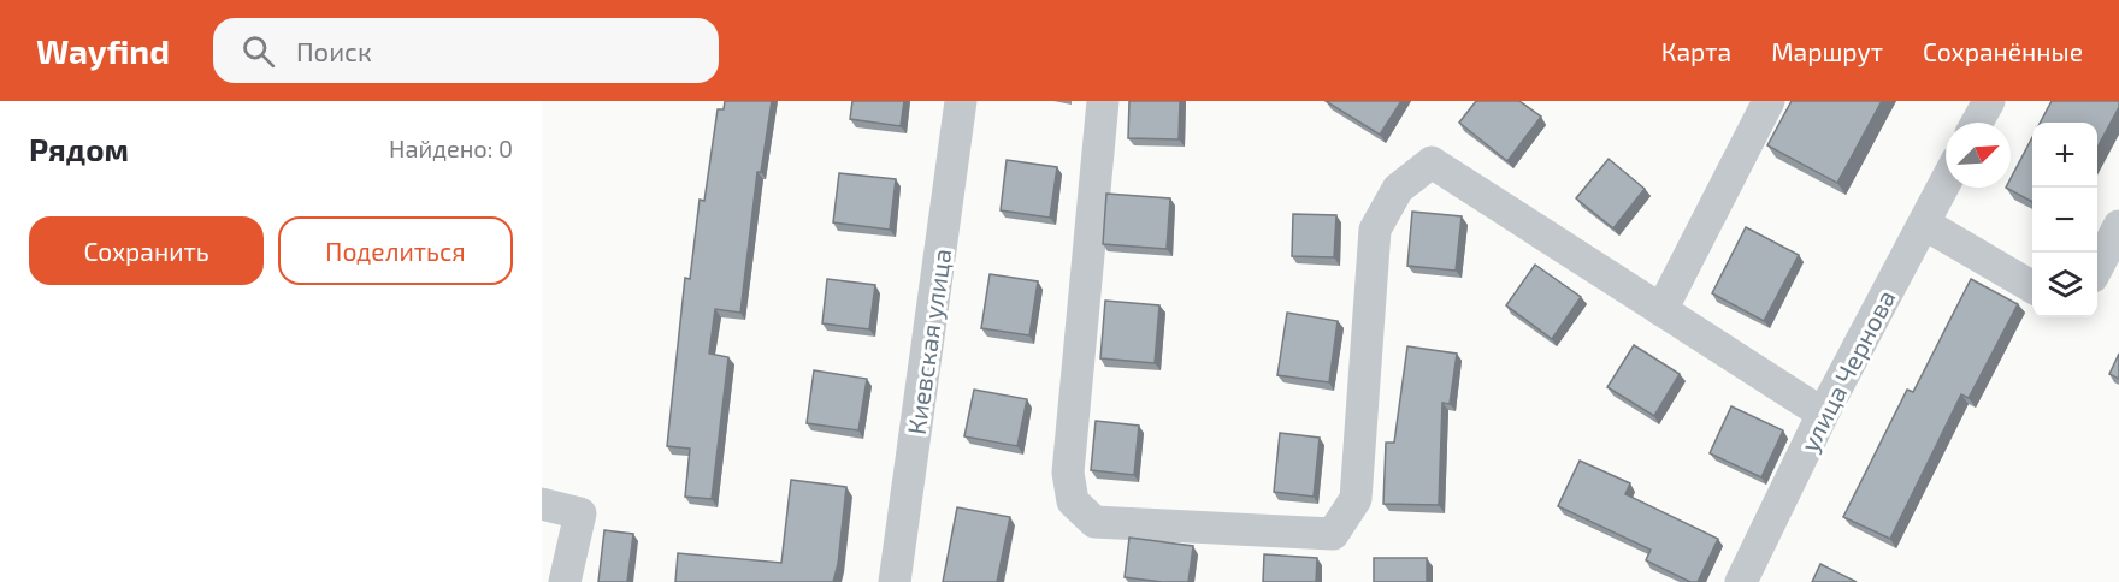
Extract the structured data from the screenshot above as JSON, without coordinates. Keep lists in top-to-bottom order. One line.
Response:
{"streets":{"street":["Киевская улица","улица Чернова"]},"north":"top right","page":{"header":"Wayfind","search":"Поиск","nav":["Карта","Маршрут","Сохранённые"],"heading":["Рядом","Найдено: 0"],"map_buttons":["+","−"],"buttons":["Сохранить","Поделиться"]}}
